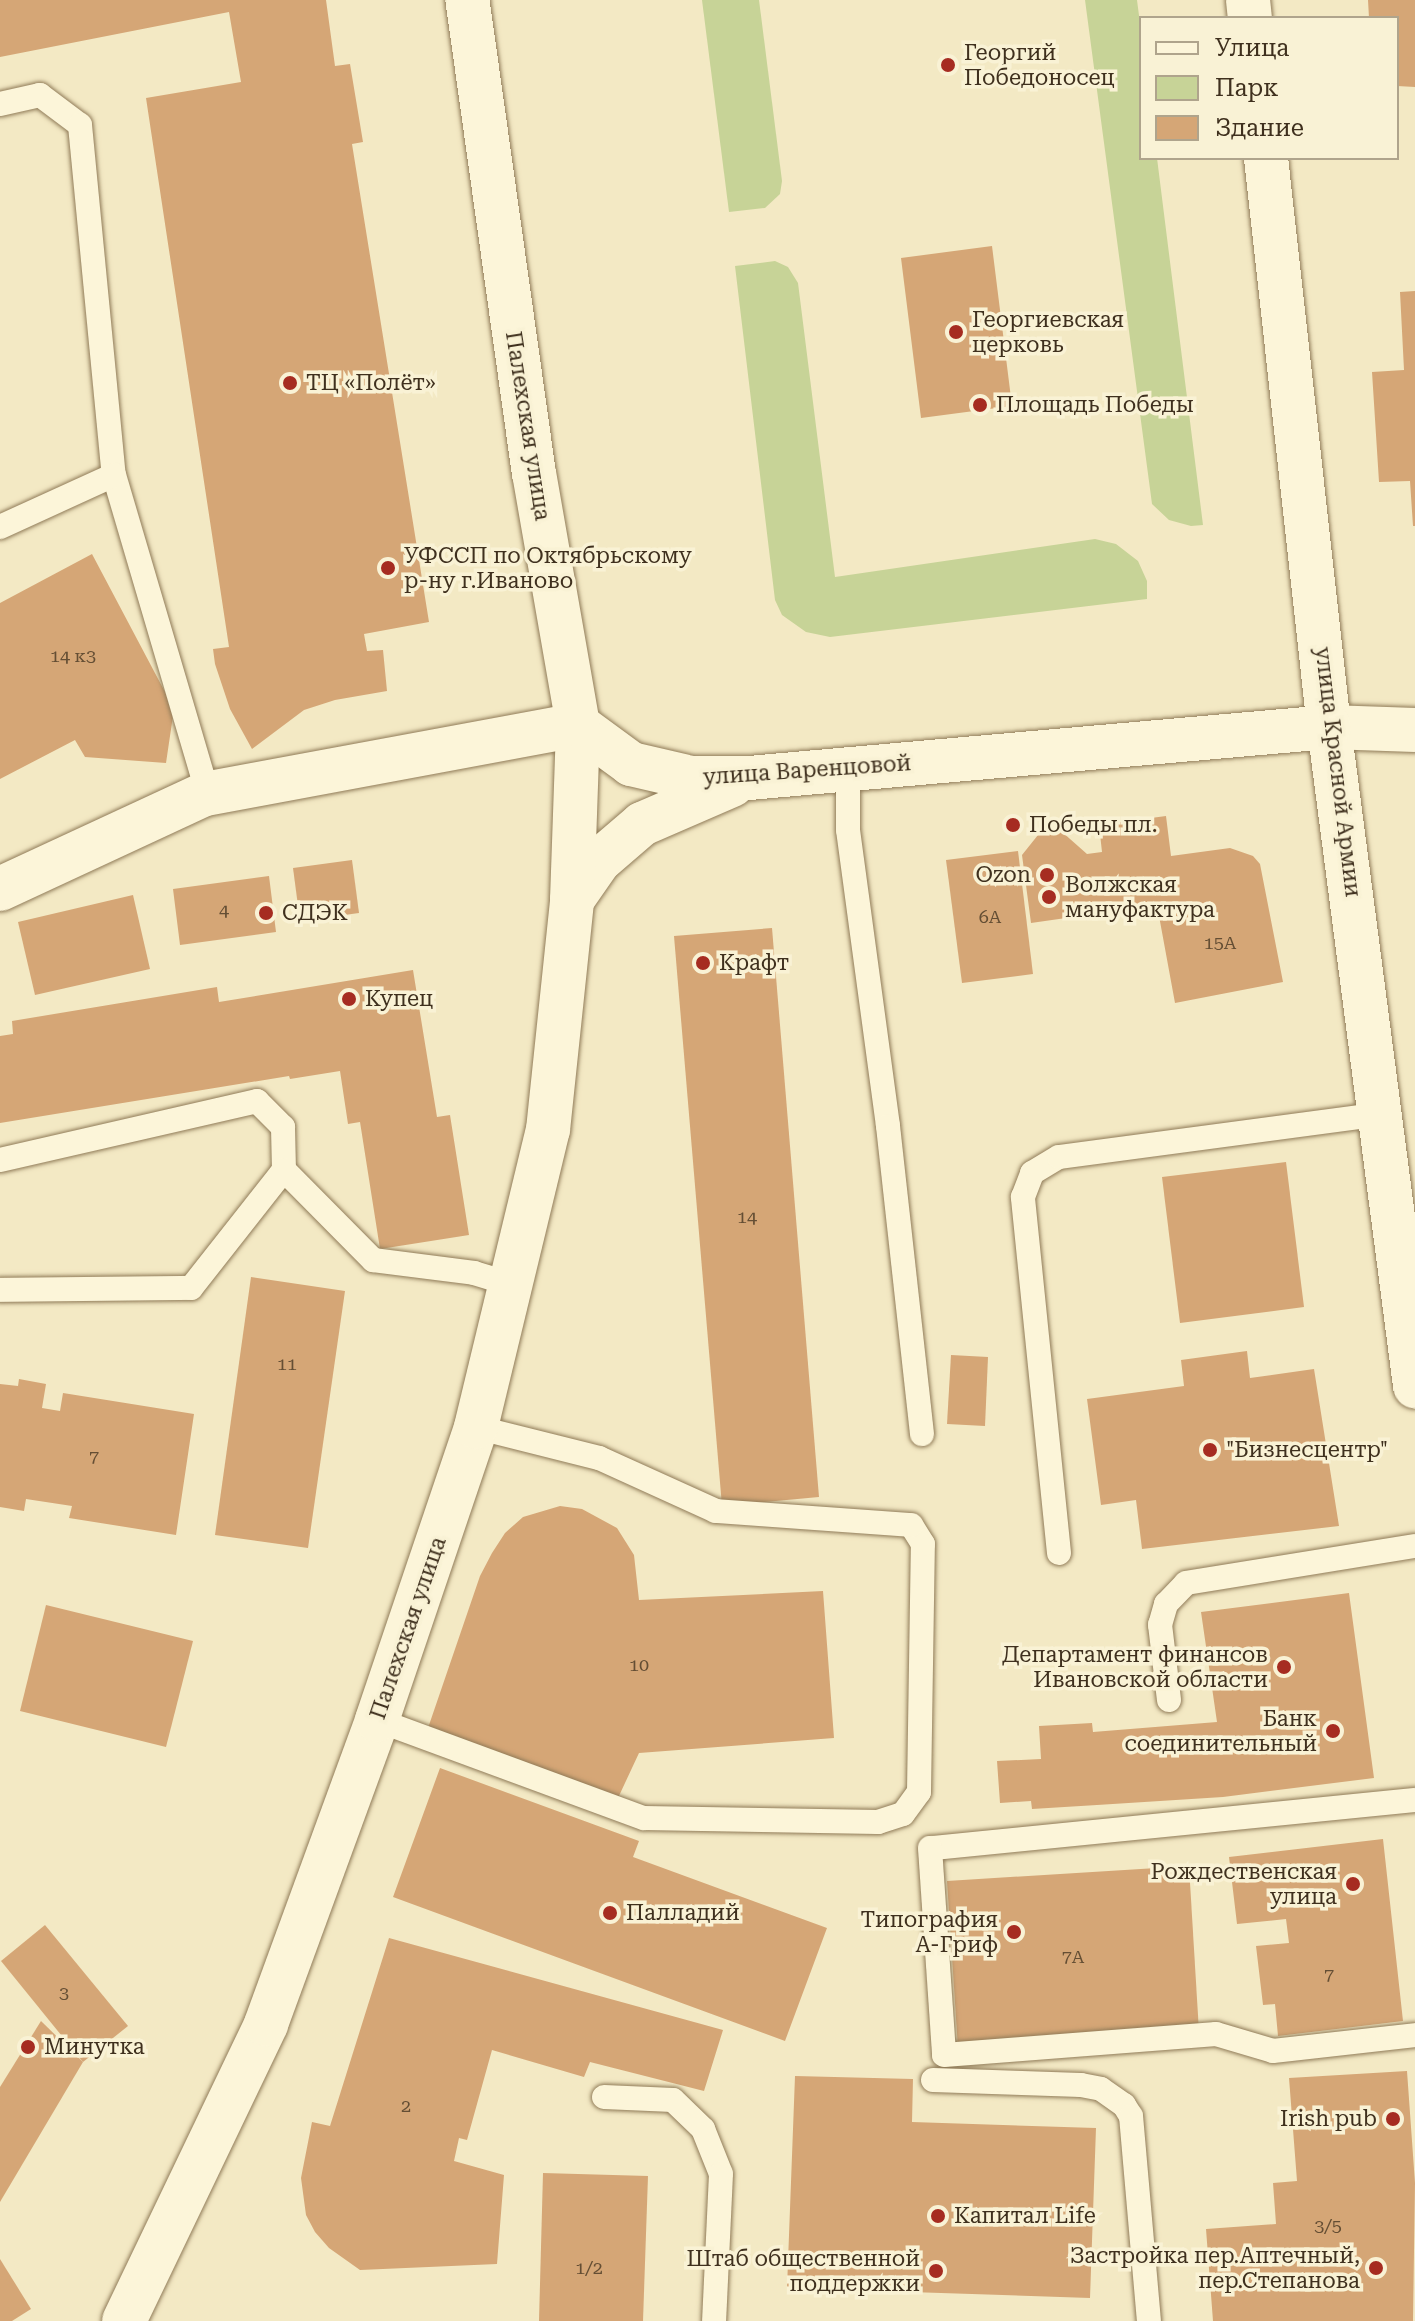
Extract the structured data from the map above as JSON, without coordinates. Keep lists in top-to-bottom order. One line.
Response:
{"streets":{"main road":["Палехская улица","улица Варенцовой","улица Красной Армии"]},"crossings":[["Палехская улица","улица Варенцовой"],["улица Варенцовой","улица Красной Армии"]],"places":["Георгий Победоносец","Георгиевская церковь","ТЦ «Полёт»","Площадь Победы","УФССП по Октябрьскому р-ну г.Иваново","Победы пл.","Ozon","Волжская мануфактура","СДЭК","Крафт","Купец","\"Бизнесцентр\"","Департамент финансов Ивановской области","Банк соединительный","Рождественская улица","Палладий","Типография А-Гриф","Минутка","Irish pub","Капитал Life","Застройка пер.Аптечный, пер.Степанова","Штаб общественной поддержки"],"house_numbers":["14 к3","4","6А","15А","14","11","7","10","7А","7","3","2","3/5","1/2"],"legend":["Улица","Парк","Здание"]}
